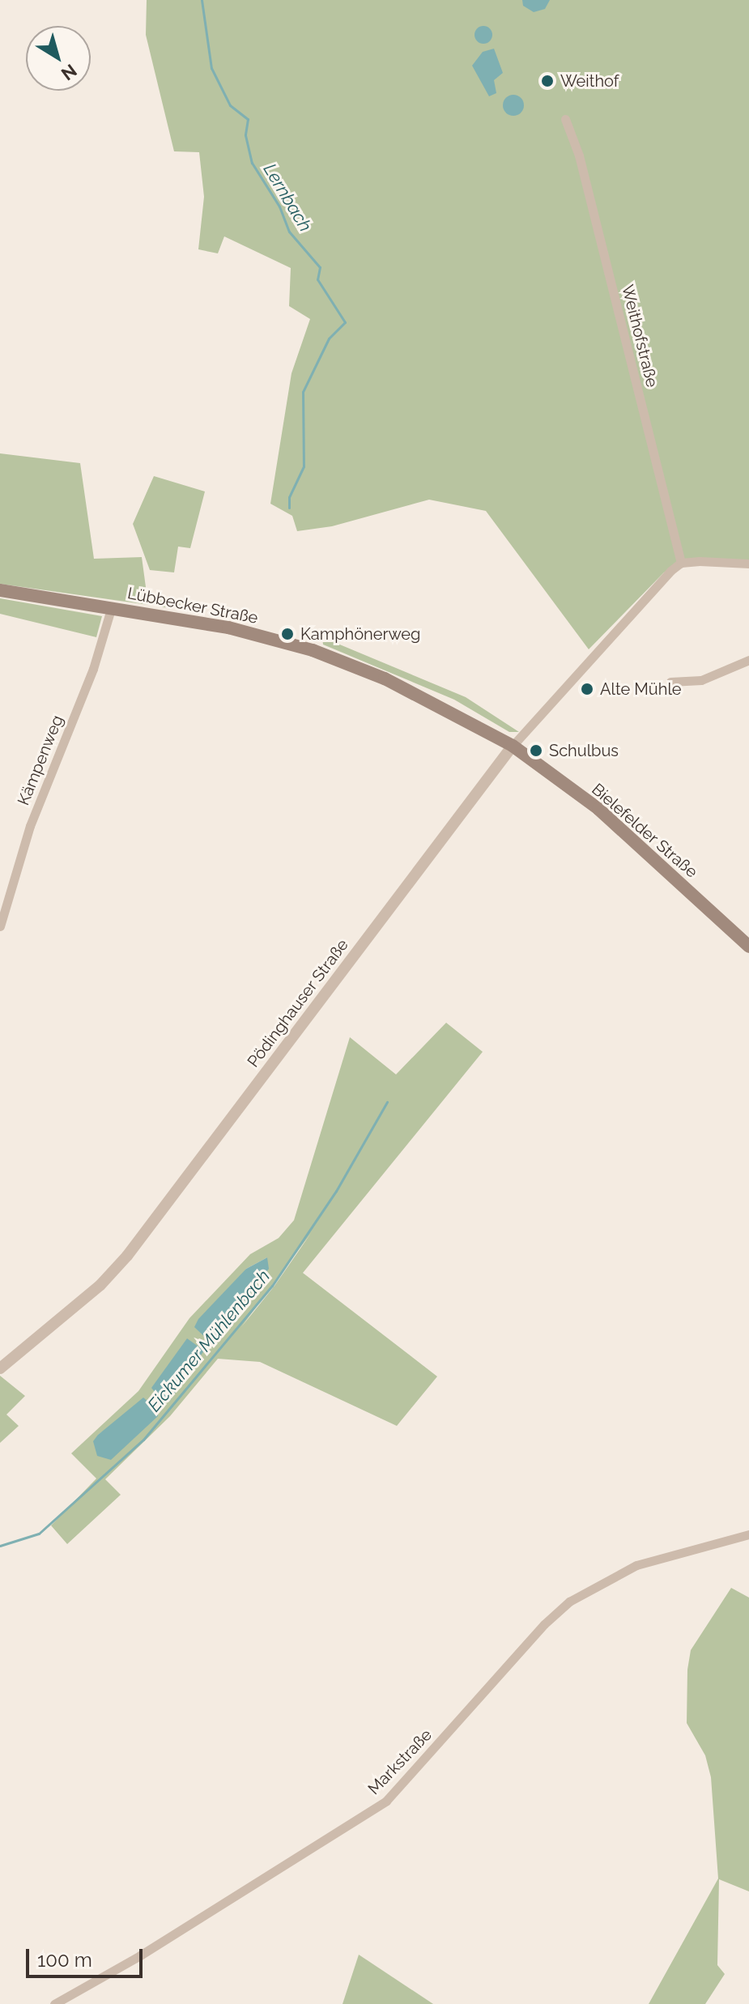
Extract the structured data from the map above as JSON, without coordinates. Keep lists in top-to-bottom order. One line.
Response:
{"streets":{"main road":["Lübbecker Straße","Bielefelder Straße"],"street":["Weithofstraße","Kämpenweg","Pödinghauser Straße","Markstraße"]},"crossings":[["Weithofstraße","Pödinghauser Straße"],["Lübbecker Straße","Kämpenweg"],["Lübbecker Straße","Bielefelder Straße"],["Lübbecker Straße","Pödinghauser Straße"],["Bielefelder Straße","Pödinghauser Straße"]],"water":["Lernbach","Eickumer Mühlenbach"],"places":["Weithof","Kamphönerweg","Alte Mühle","Schulbus"],"scale_bar":"100 m","north":"bottom right"}
